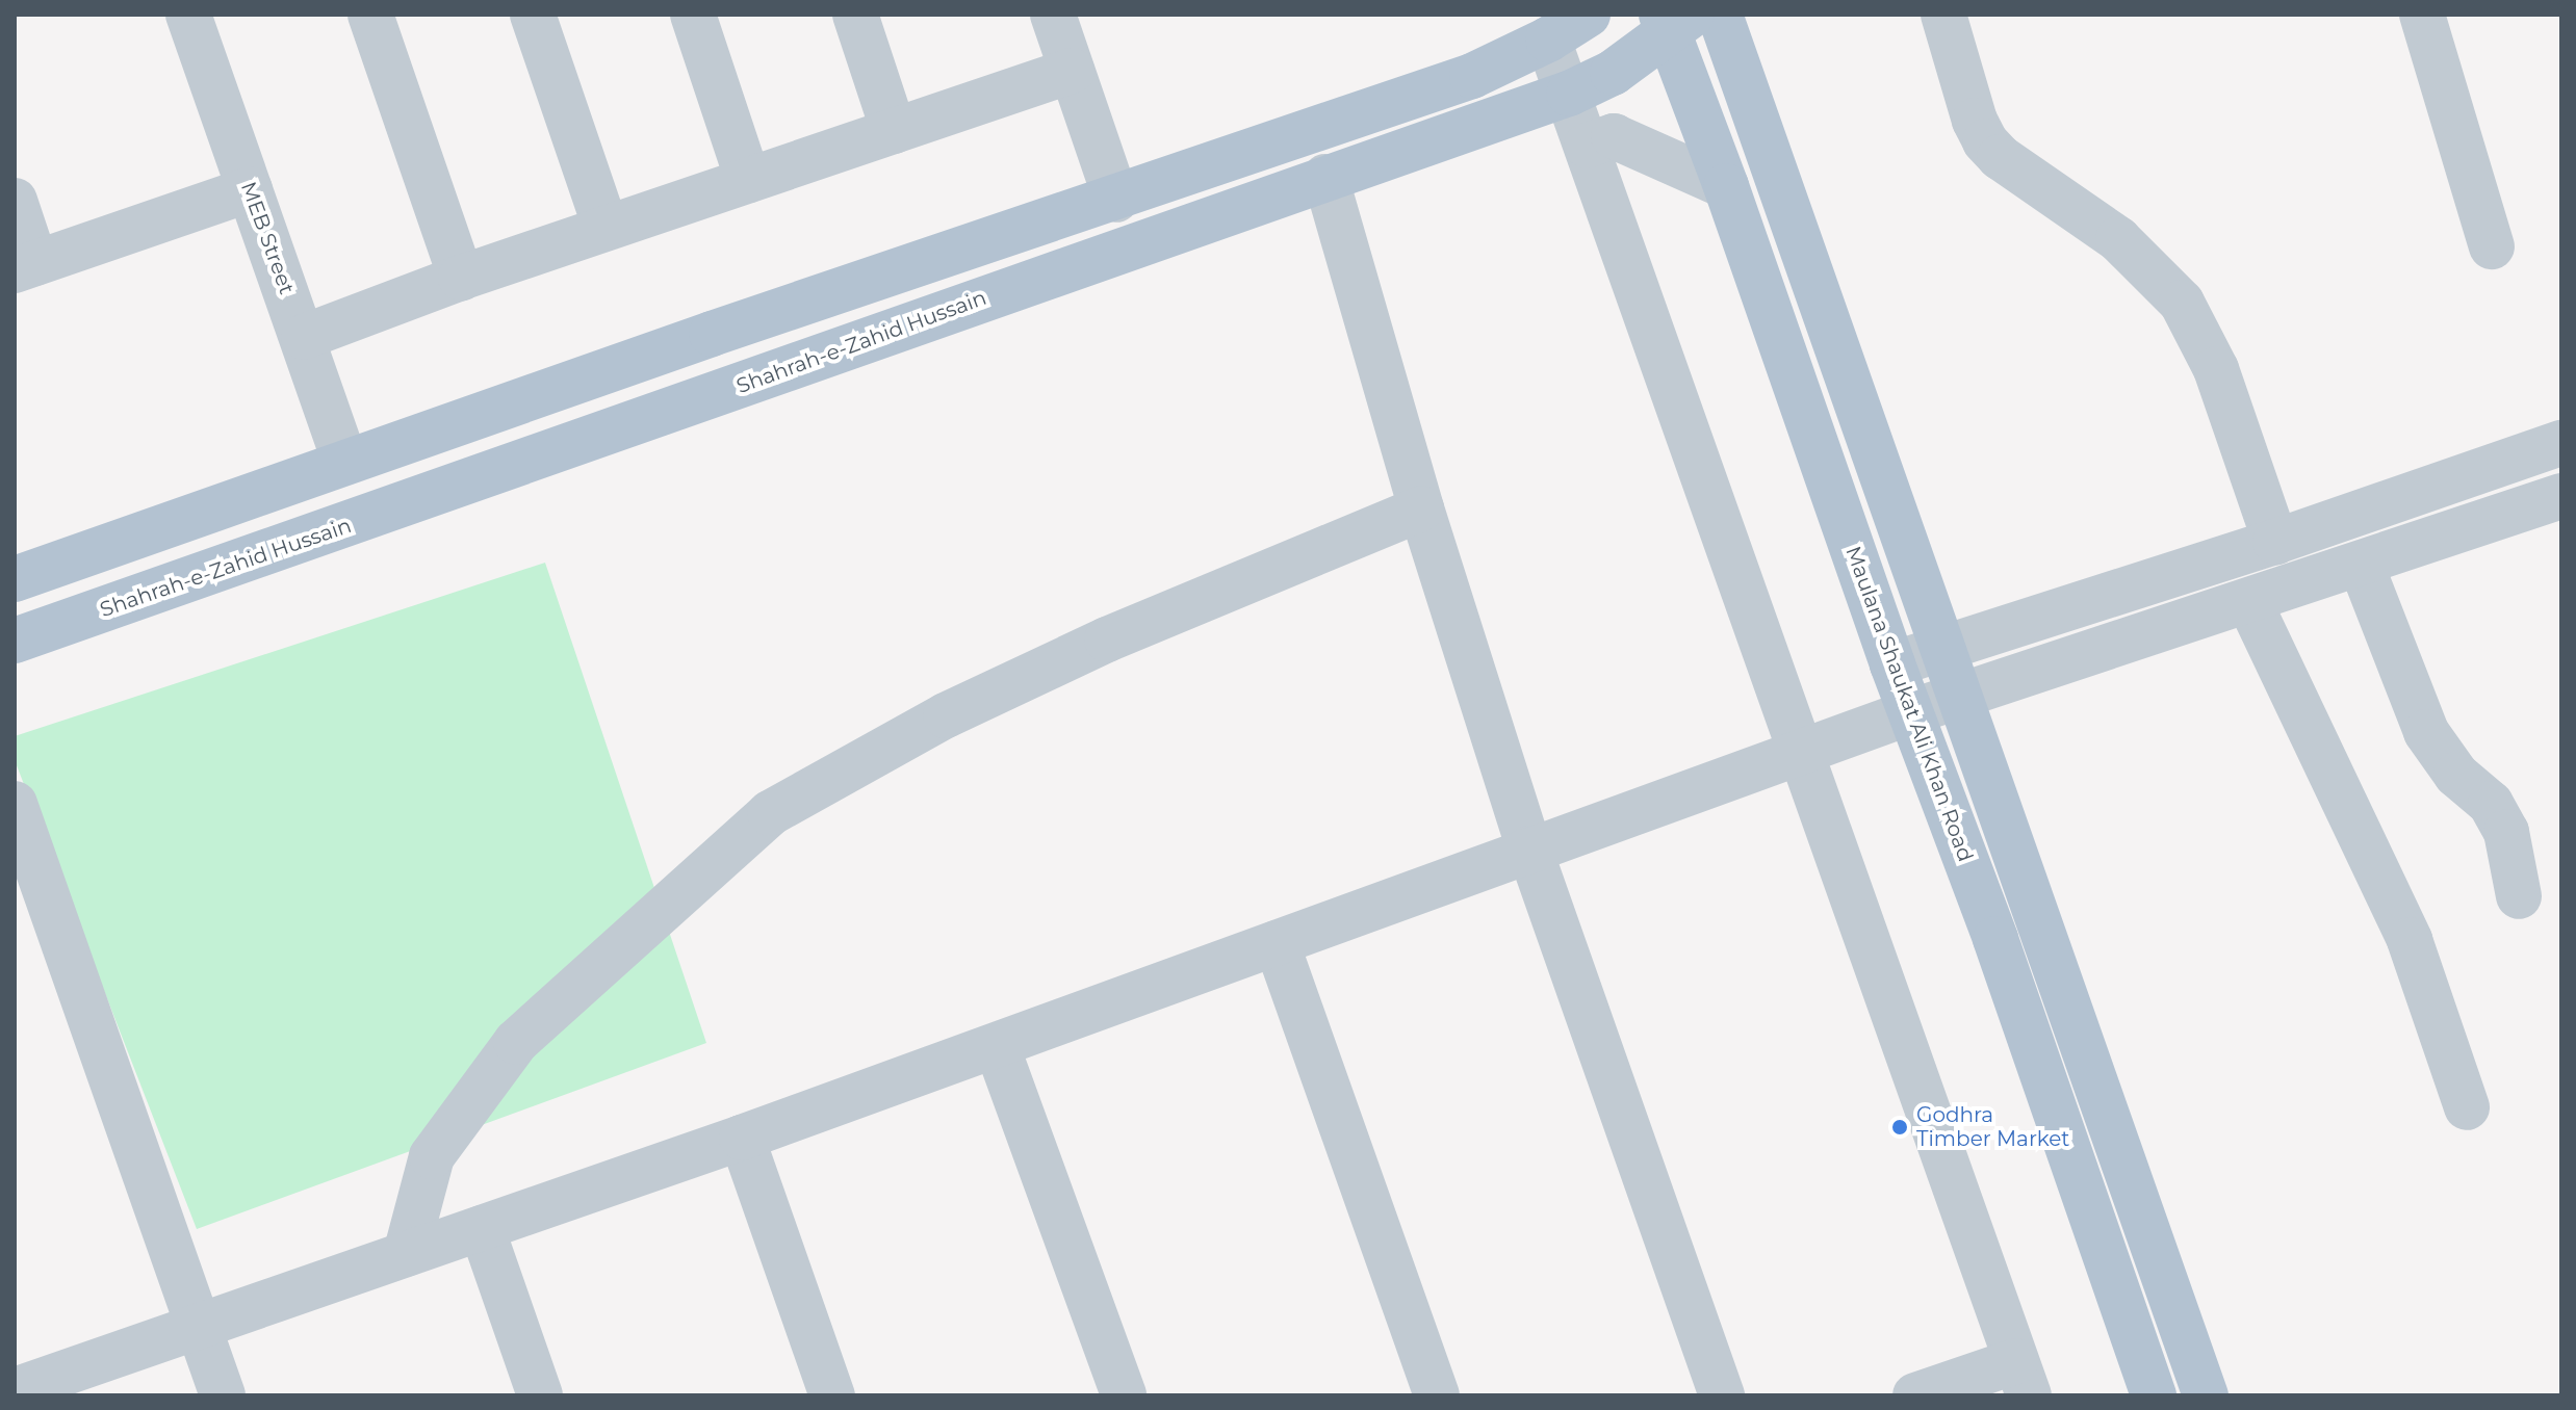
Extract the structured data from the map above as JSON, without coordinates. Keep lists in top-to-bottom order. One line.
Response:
{"streets":{"main road":["Shahrah-e-Zahid Hussain","Maulana Shaukat Ali Khan Road"],"street":["MEB Street"]},"crossings":[["Shahrah-e-Zahid Hussain","Maulana Shaukat Ali Khan Road"]],"places":["Godhra Timber Market"]}
